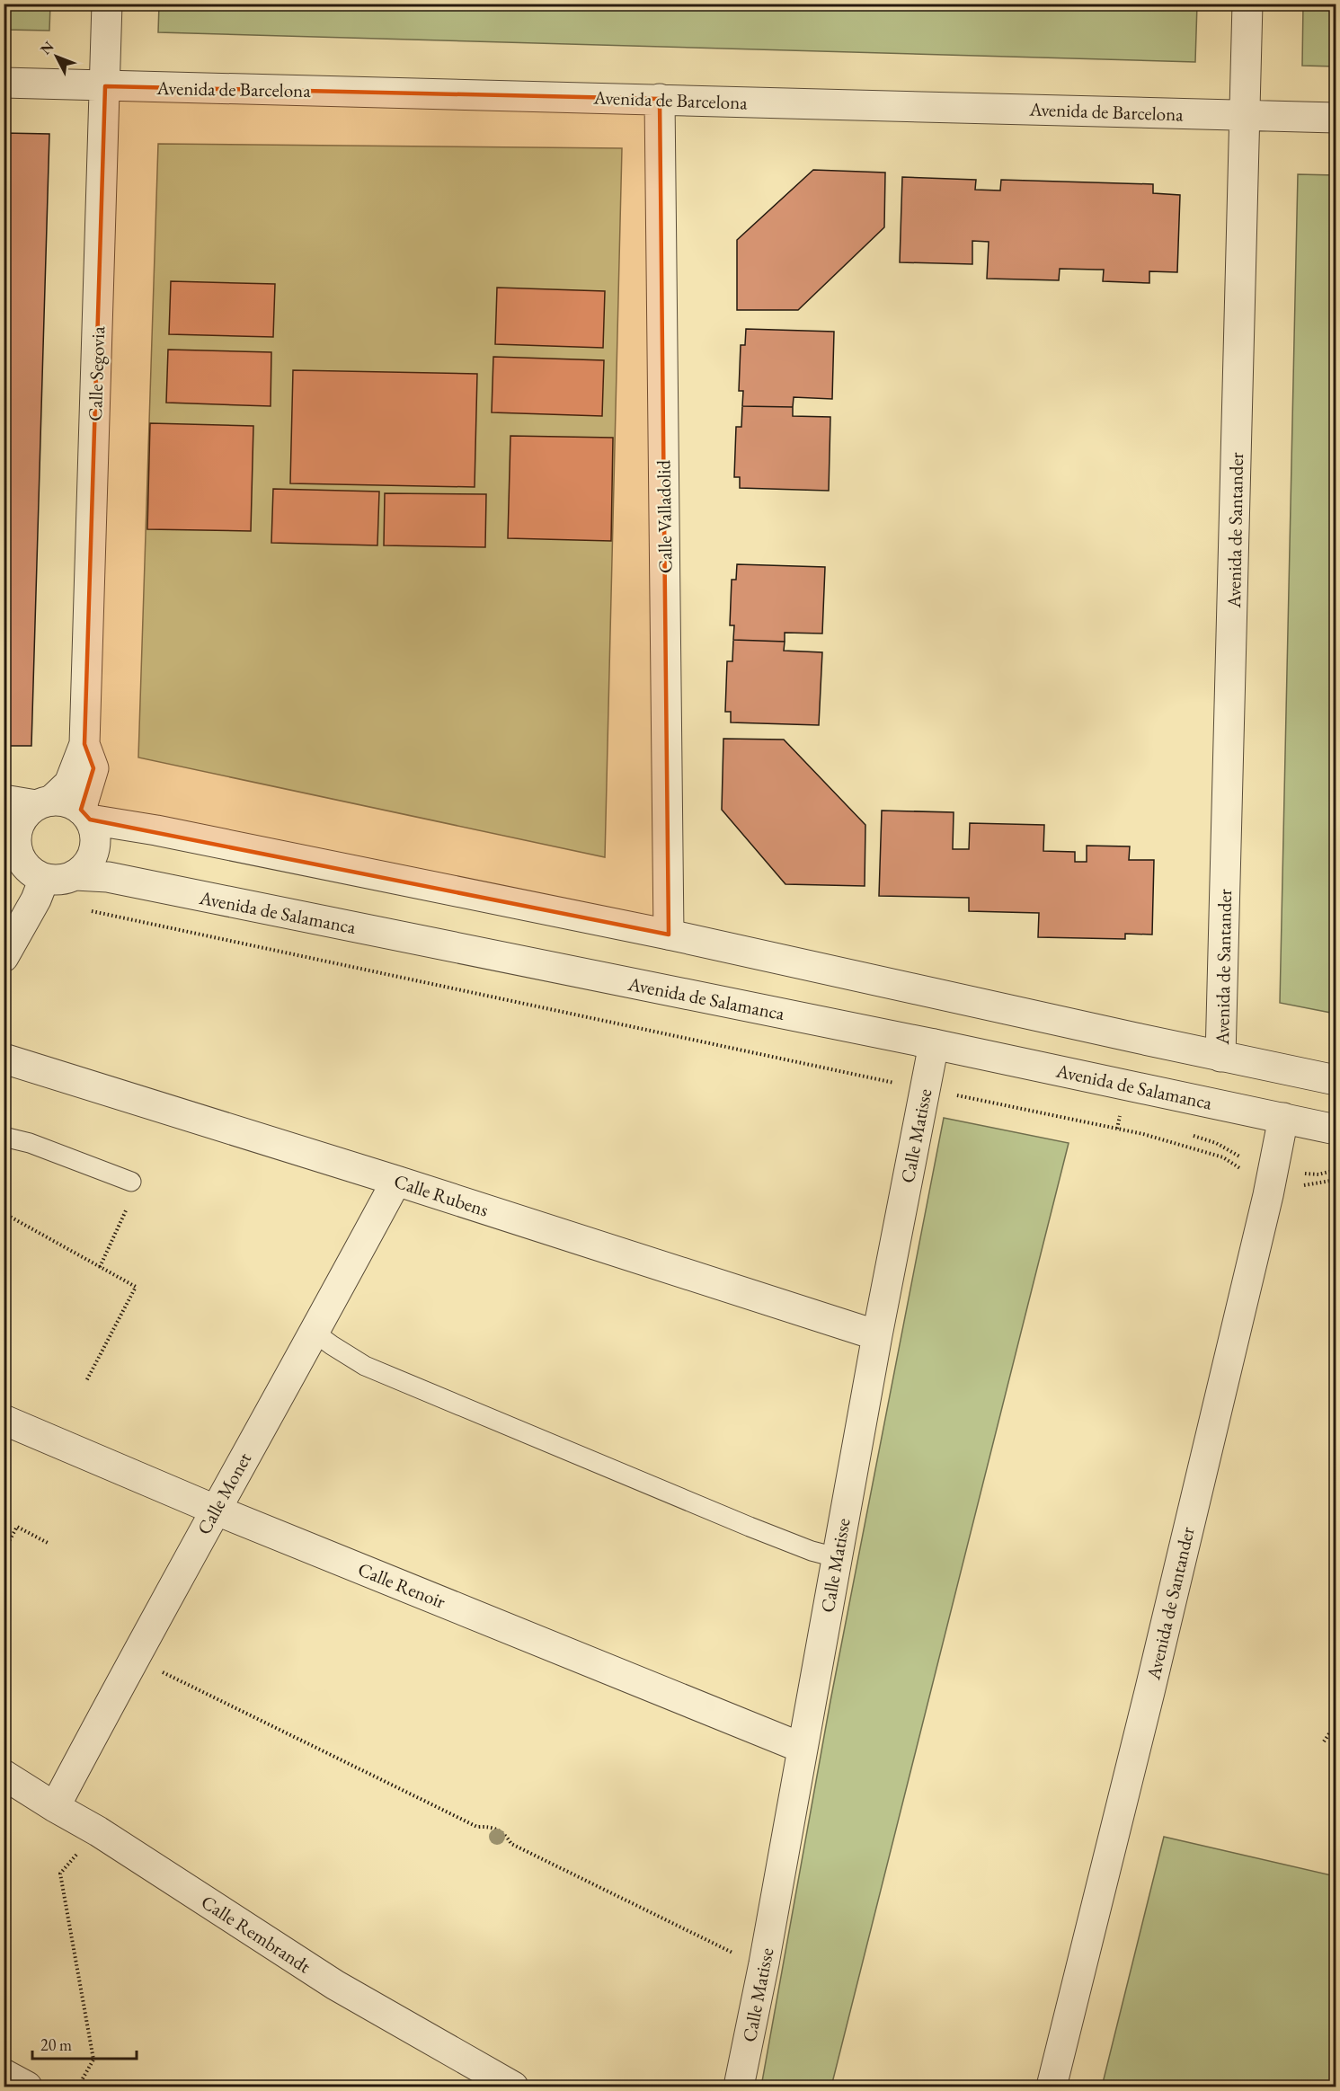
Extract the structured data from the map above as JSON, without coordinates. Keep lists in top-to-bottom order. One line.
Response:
{"streets":{"street":["Avenida de Barcelona","Calle Segovia","Calle Valladolid","Avenida de Santander","Avenida de Salamanca","Calle Matisse","Calle Rubens","Calle Monet","Calle Renoir","Calle Rembrandt"]},"crossings":[["Avenida de Barcelona","Calle Segovia"],["Avenida de Barcelona","Calle Valladolid"],["Avenida de Barcelona","Avenida de Santander"],["Avenida de Santander","Avenida de Salamanca"],["Avenida de Salamanca","Calle Matisse"],["Calle Matisse","Calle Rubens"],["Calle Matisse","Calle Renoir"],["Calle Rubens","Calle Monet"],["Calle Monet","Calle Renoir"],["Calle Monet","Calle Rembrandt"]],"scale_bar":"20 m","north":"top left"}
